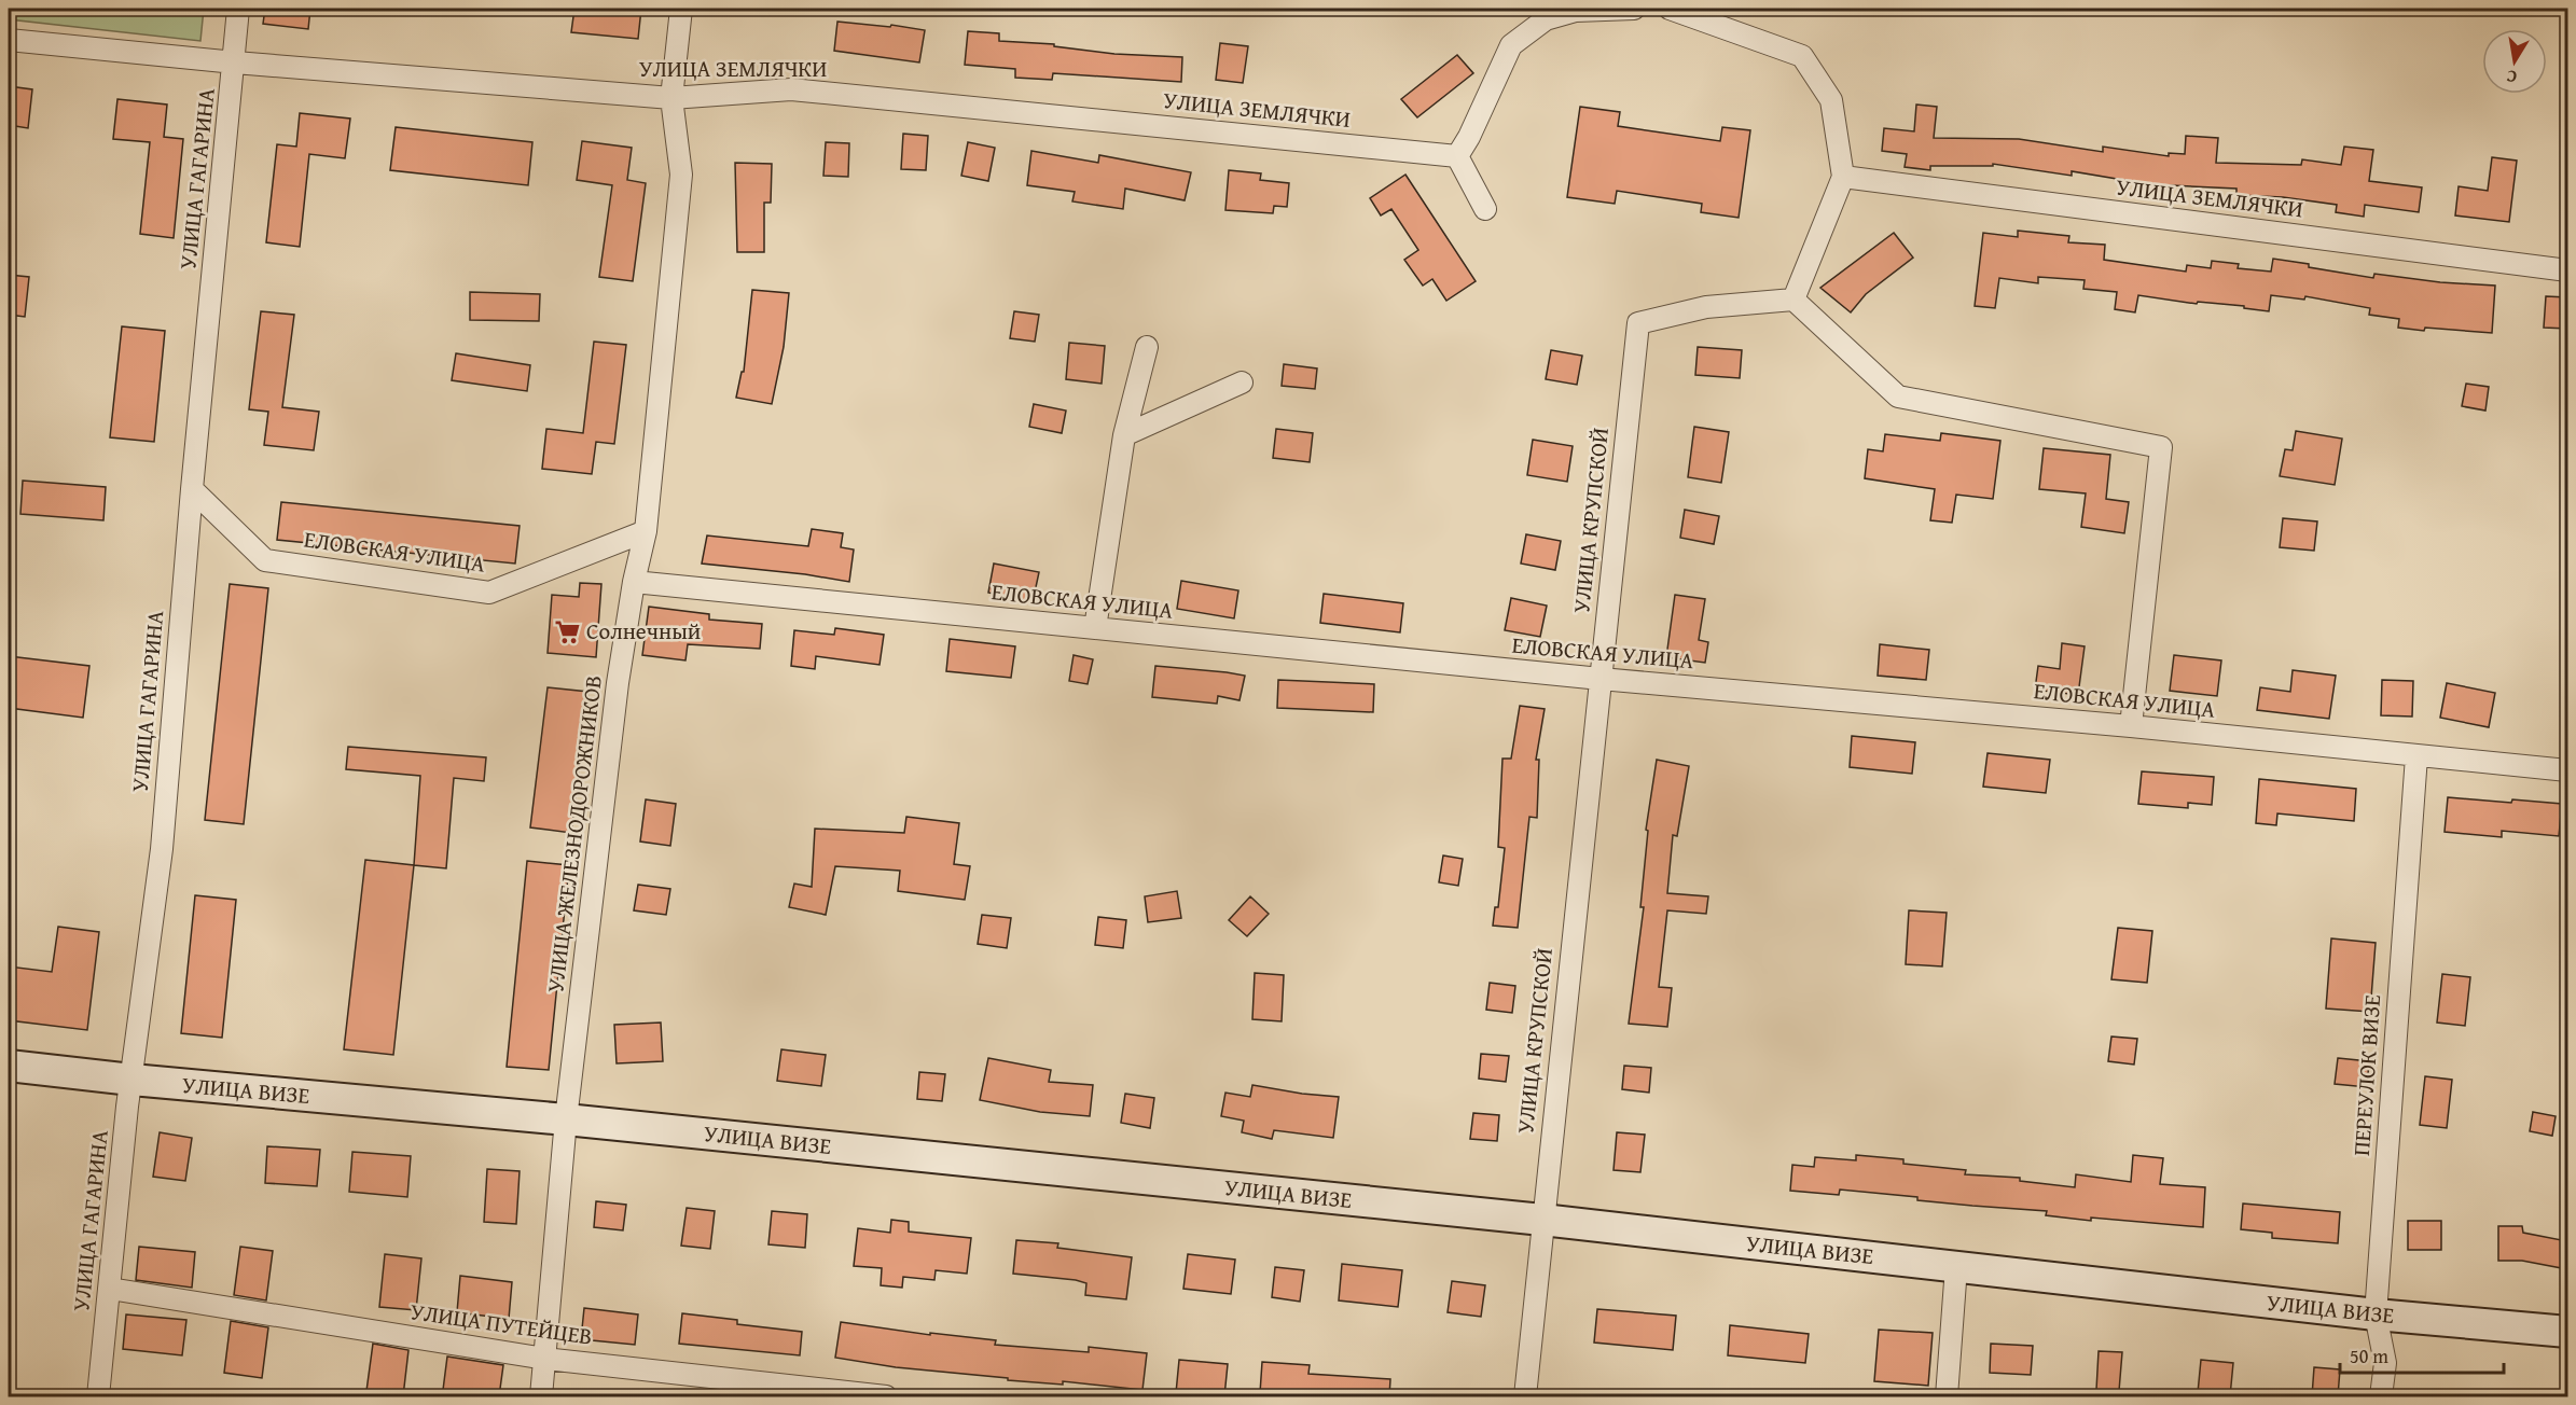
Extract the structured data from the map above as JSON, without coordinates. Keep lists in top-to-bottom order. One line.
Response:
{"streets":{"street":["УЛИЦА ЗЕМЛЯЧКИ","УЛИЦА ГАГАРИНА","УЛИЦА КРУПСКОЙ","ЕЛОВСКАЯ УЛИЦА","УЛИЦА ЖЕЛЕЗНОДОРОЖНИКОВ","ПЕРЕУЛОК ВИЗЕ","УЛИЦА ВИЗЕ","УЛИЦА ПУТЕЙЦЕВ"]},"crossings":[["УЛИЦА ЗЕМЛЯЧКИ","УЛИЦА ГАГАРИНА"],["УЛИЦА ЗЕМЛЯЧКИ","УЛИЦА ЖЕЛЕЗНОДОРОЖНИКОВ"],["УЛИЦА ГАГАРИНА","ЕЛОВСКАЯ УЛИЦА"],["УЛИЦА ГАГАРИНА","УЛИЦА ВИЗЕ"],["УЛИЦА ГАГАРИНА","УЛИЦА ПУТЕЙЦЕВ"],["УЛИЦА КРУПСКОЙ","ЕЛОВСКАЯ УЛИЦА"],["УЛИЦА КРУПСКОЙ","УЛИЦА ВИЗЕ"],["ЕЛОВСКАЯ УЛИЦА","УЛИЦА ЖЕЛЕЗНОДОРОЖНИКОВ"],["ЕЛОВСКАЯ УЛИЦА","ПЕРЕУЛОК ВИЗЕ"],["УЛИЦА ЖЕЛЕЗНОДОРОЖНИКОВ","УЛИЦА ВИЗЕ"],["УЛИЦА ЖЕЛЕЗНОДОРОЖНИКОВ","УЛИЦА ПУТЕЙЦЕВ"],["ПЕРЕУЛОК ВИЗЕ","УЛИЦА ВИЗЕ"]],"places":{"supermarket":["Солнечный"]},"scale_bar":"50 m","north":"bottom"}
